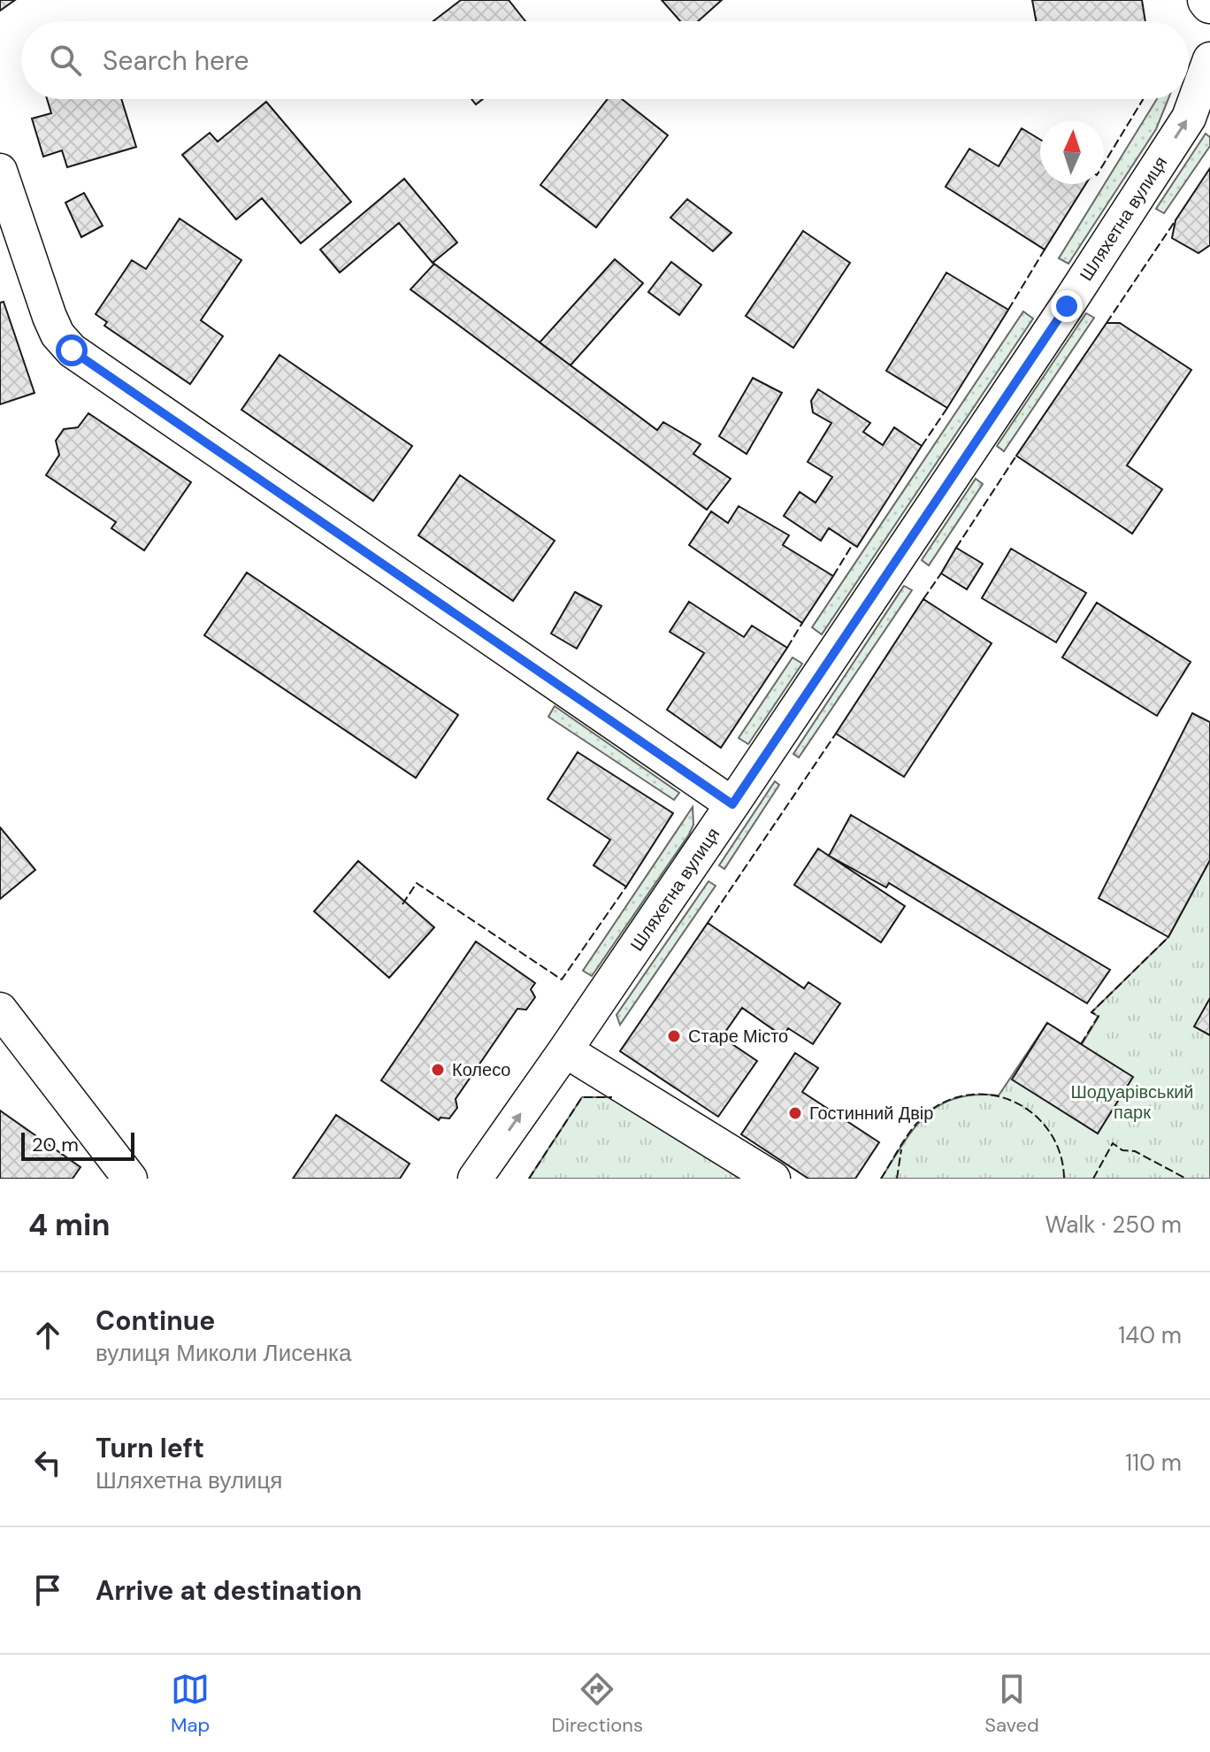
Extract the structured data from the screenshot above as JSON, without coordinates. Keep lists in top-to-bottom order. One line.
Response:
{"streets":{"street":["Шляхетна вулиця"]},"one_way":["Шляхетна вулиця"],"parks":["Шодуарівський парк"],"places":["Старе Місто","Колесо","Гостинний Двір"],"scale_bar":"20 m","north":"top","page":{"search":"Search here","scale":"20 m","heading":["4 min","Walk · 250 m"],"list":[["Continue","вулиця Миколи Лисенка","140 m"],["Turn left","Шляхетна вулиця","110 m"],"Arrive at destination"],"nav":["Map","Directions","Saved"]}}
